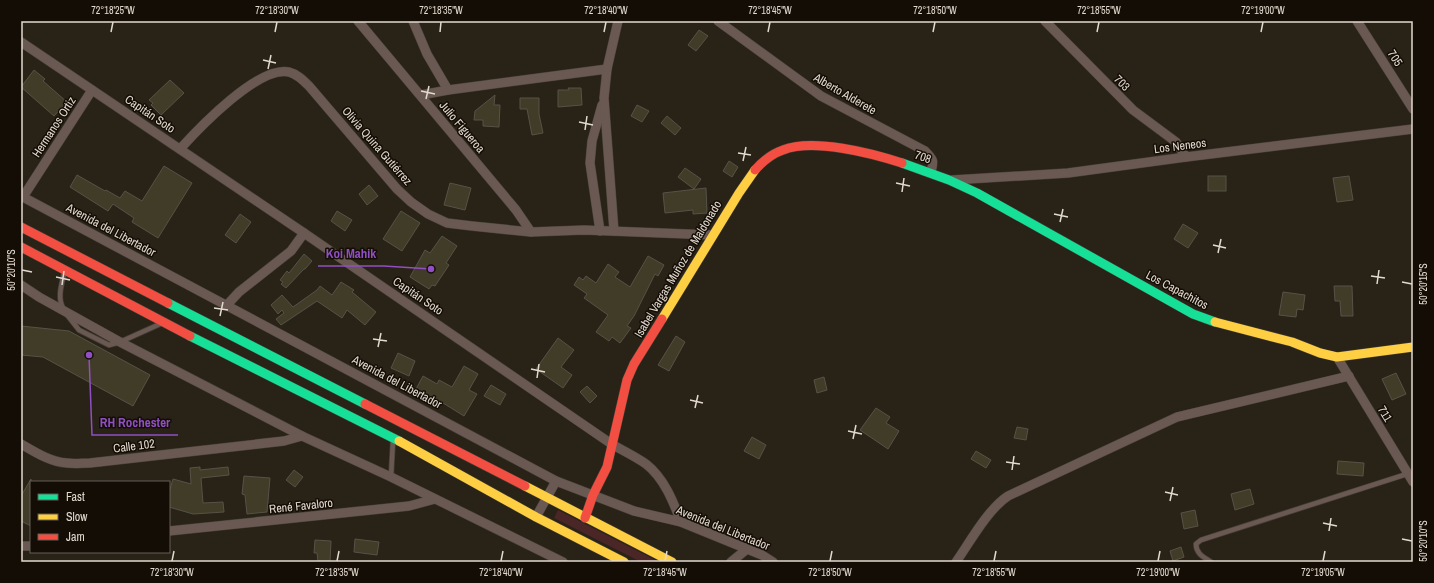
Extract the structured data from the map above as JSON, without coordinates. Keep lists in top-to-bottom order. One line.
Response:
{"streets":{"main road":["708","Isabel Vargas Muñoz de Maldonado","Los Capachitos"],"street":["705","703","Alberto Alderete","Capitán Soto","Hermanos Ortiz","Julio Figueroa","Olivia Quina Gutiérrez","Los Neneos","Avenida del Libertador","711","Calle 102","René Favaloro"]},"crossings":[["703","Los Neneos"],["Alberto Alderete","708"],["Capitán Soto","Hermanos Ortiz"],["Capitán Soto","Olivia Quina Gutiérrez"],["Capitán Soto","Avenida del Libertador"],["Capitán Soto","Isabel Vargas Muñoz de Maldonado"],["Hermanos Ortiz","Avenida del Libertador"],["Julio Figueroa","Olivia Quina Gutiérrez"],["Olivia Quina Gutiérrez","Isabel Vargas Muñoz de Maldonado"],["Los Neneos","708"],["Los Neneos","Los Capachitos"],["708","Isabel Vargas Muñoz de Maldonado"],["708","Los Capachitos"],["Avenida del Libertador","Isabel Vargas Muñoz de Maldonado"],["Los Capachitos","711"]],"places":["Koi Mahik","RH Rochester"],"legend":["Fast","Slow","Jam"],"coordinates":["72°18'25\"W","72°18'30\"W","72°18'35\"W","72°18'40\"W","72°18'45\"W","72°18'50\"W","72°18'55\"W","72°19'00\"W","50°20'10\"S","50°20'15\"S","72°19'05\"W"]}
